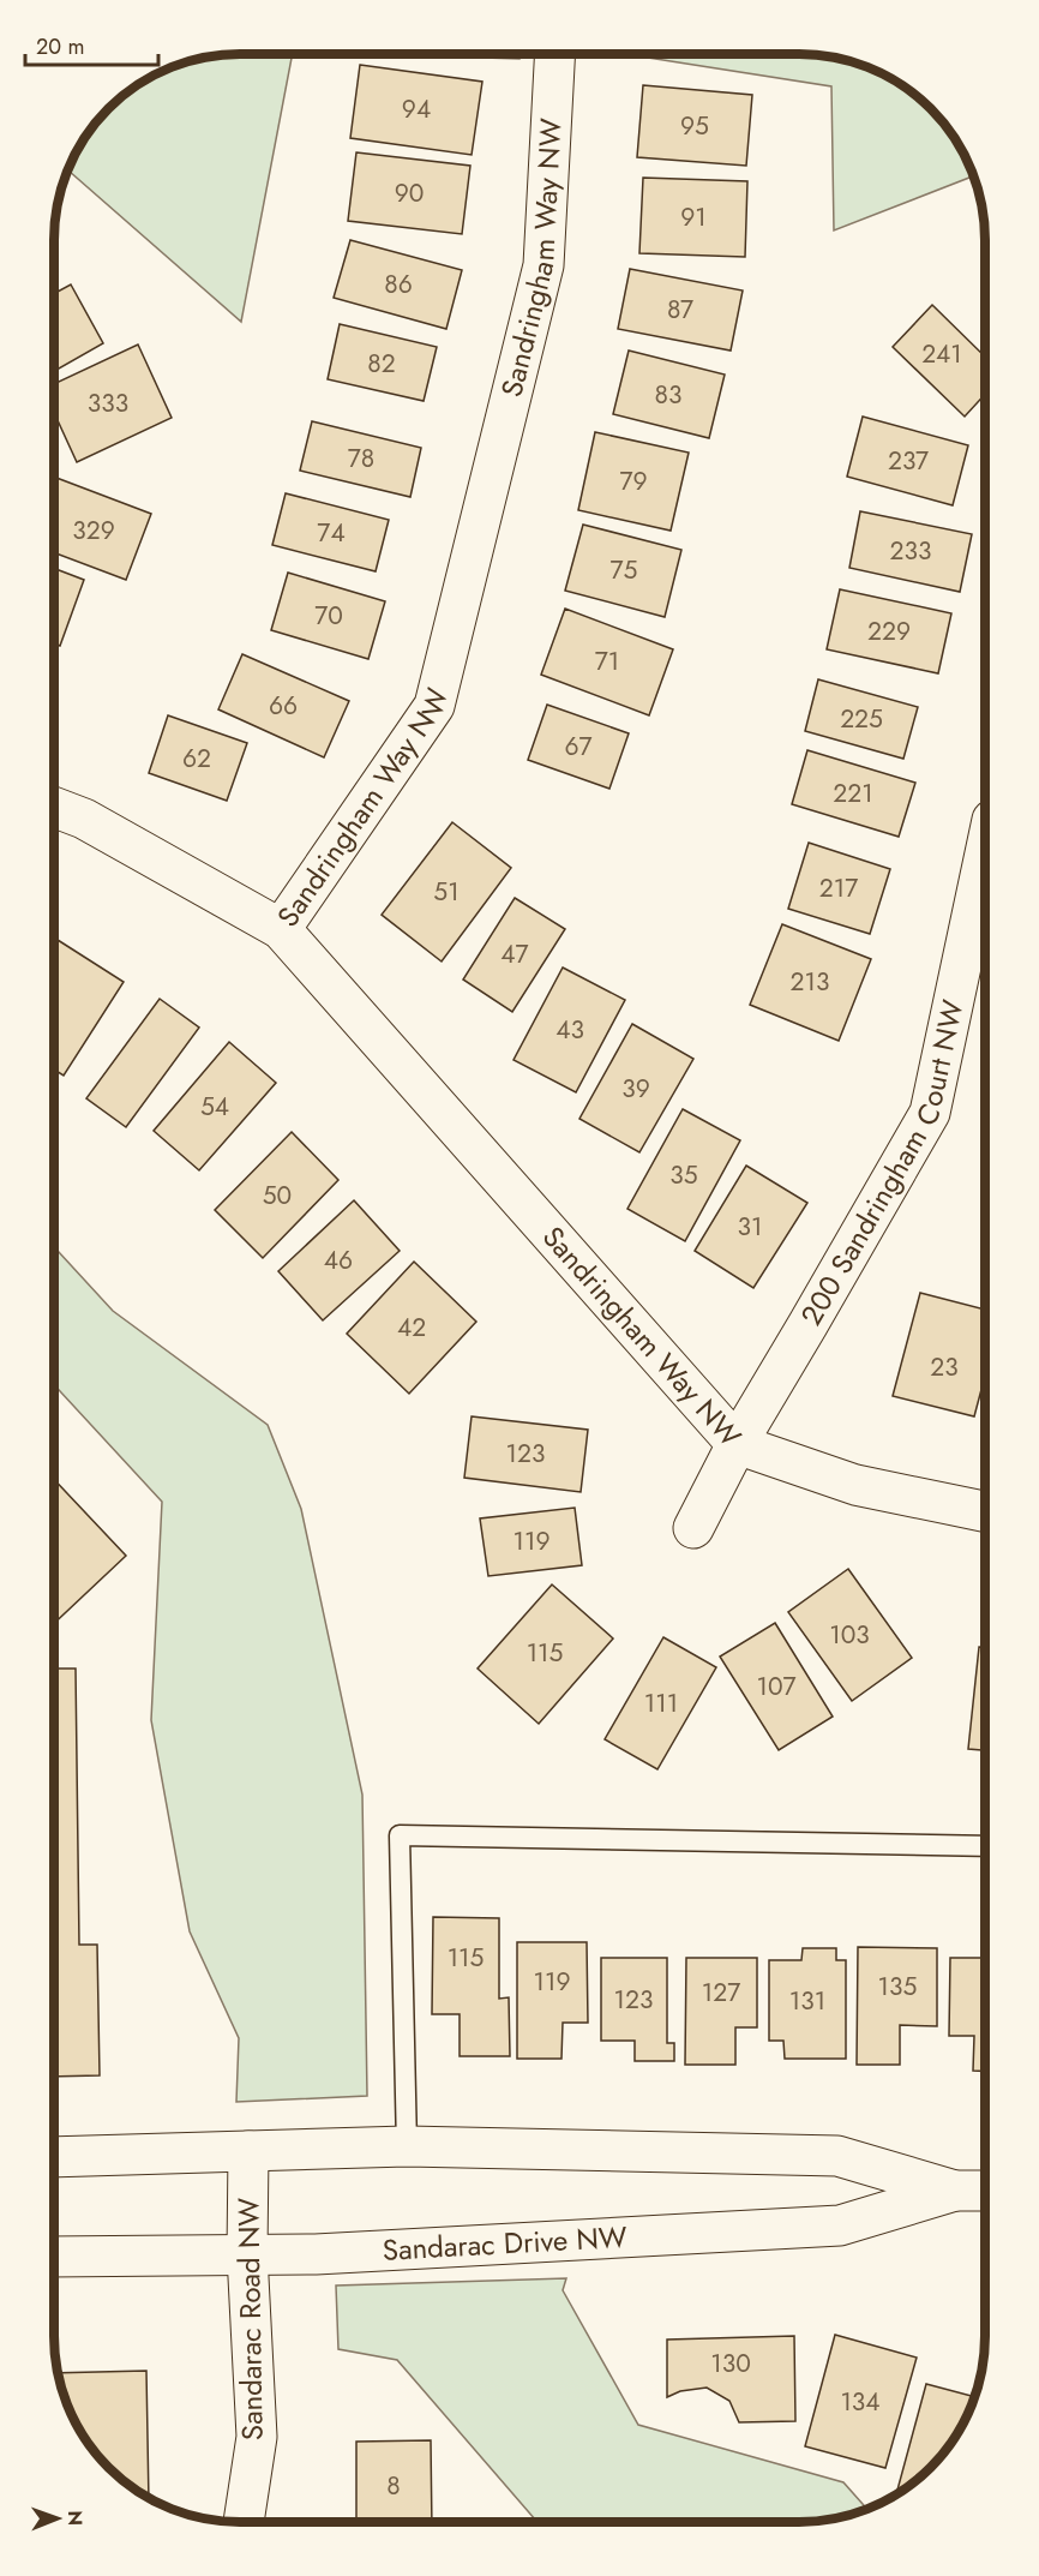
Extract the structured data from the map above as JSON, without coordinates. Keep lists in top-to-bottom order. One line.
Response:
{"streets":{"street":["Sandringham Way NW","200 Sandringham Court NW","Sandarac Drive NW","Sandarac Road NW"]},"crossings":[["Sandringham Way NW","200 Sandringham Court NW"],["Sandarac Drive NW","Sandarac Road NW"]],"house_numbers":["94","95","90","91","86","87","241","82","83","333","78","237","79","329","74","233","75","70","229","71","66","225","67","62","221","217","51","47","213","43","39","54","35","50","31","46","42","23","123","119","103","115","107","111","115","119","135","127","123","131","130","134","8"],"scale_bar":"20 m","north":"right"}
